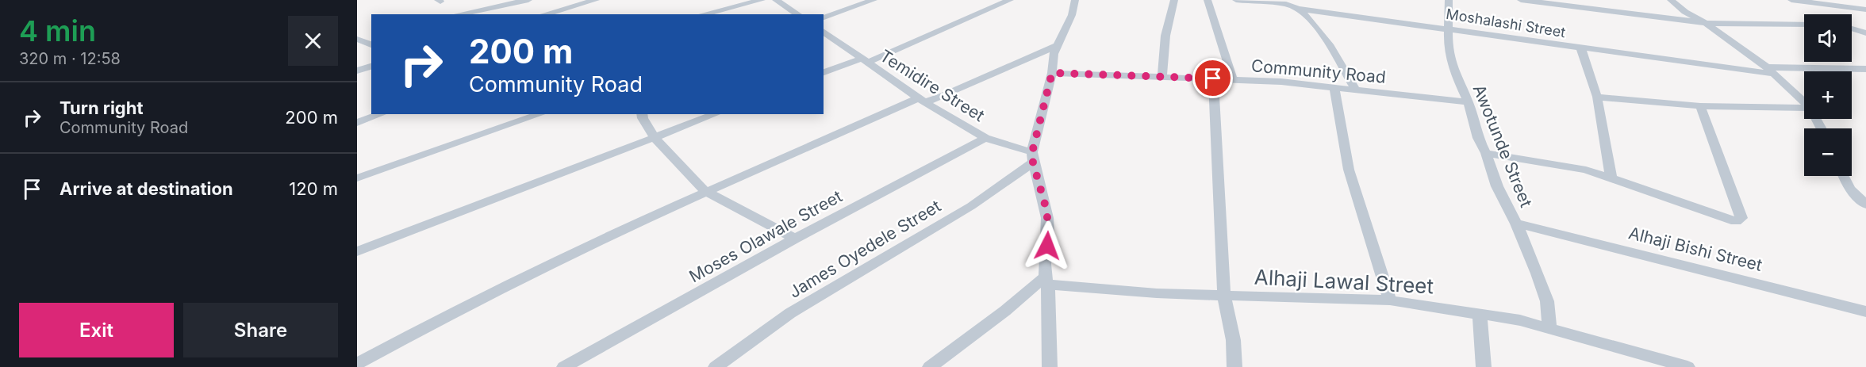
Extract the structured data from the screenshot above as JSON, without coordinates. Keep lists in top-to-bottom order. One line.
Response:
{"streets":{"street":["Moshalashi Street","Community Road","Temidire Street","Awotunde Street","Moses Olawale Street","James Oyedele Street","Alhaji Bishi Street","Alhaji Lawal Street"]},"crossings":[["Moshalashi Street","Awotunde Street"],["Community Road","Awotunde Street"],["Temidire Street","Moses Olawale Street"],["Temidire Street","James Oyedele Street"],["Awotunde Street","Alhaji Bishi Street"],["Awotunde Street","Alhaji Lawal Street"]],"page":{"heading":["4 min","320 m · 12:58"],"map_buttons":["+","−"],"turn":["200 m","Community Road"],"list":[{"name":"Turn right","note":"Community Road","value":"200 m"},{"name":"Arrive at destination","value":"120 m"}],"buttons":["Exit","Share"]}}
